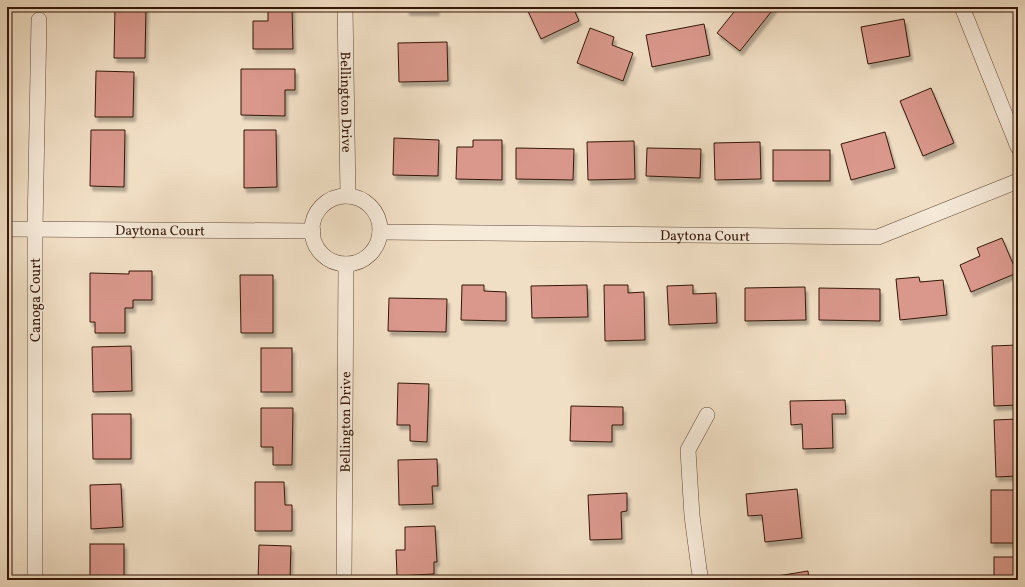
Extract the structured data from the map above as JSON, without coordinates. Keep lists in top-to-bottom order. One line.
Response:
{"streets":{"street":["Bellington Drive","Daytona Court","Canoga Court"]},"crossings":[["Bellington Drive","Daytona Court"],["Daytona Court","Canoga Court"]]}
